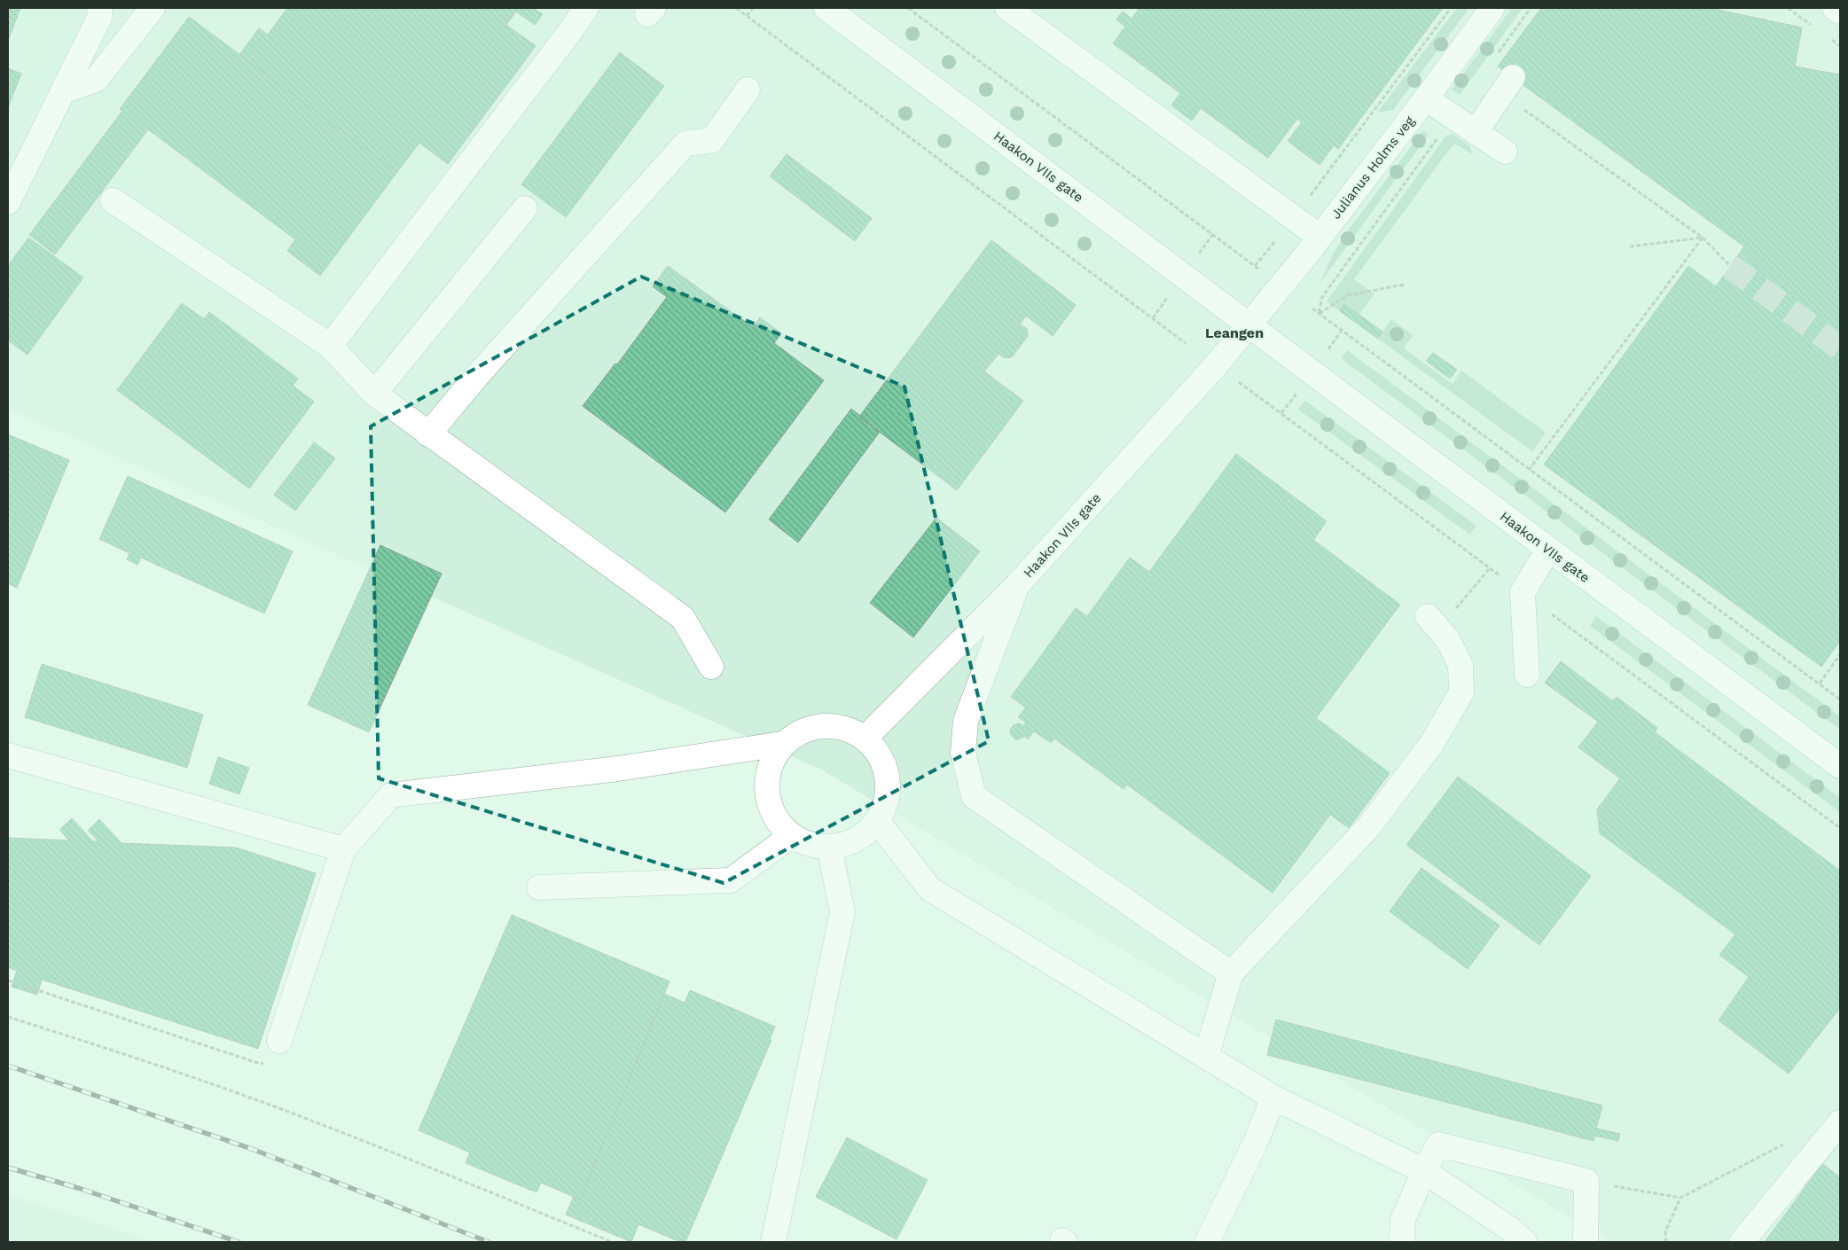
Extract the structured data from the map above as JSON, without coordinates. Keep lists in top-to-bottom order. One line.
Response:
{"streets":{"street":["Haakon VIIs gate","Julianus Holms veg"]},"crossings":[["Haakon VIIs gate","Julianus Holms veg"]],"districts":["Leangen"]}
